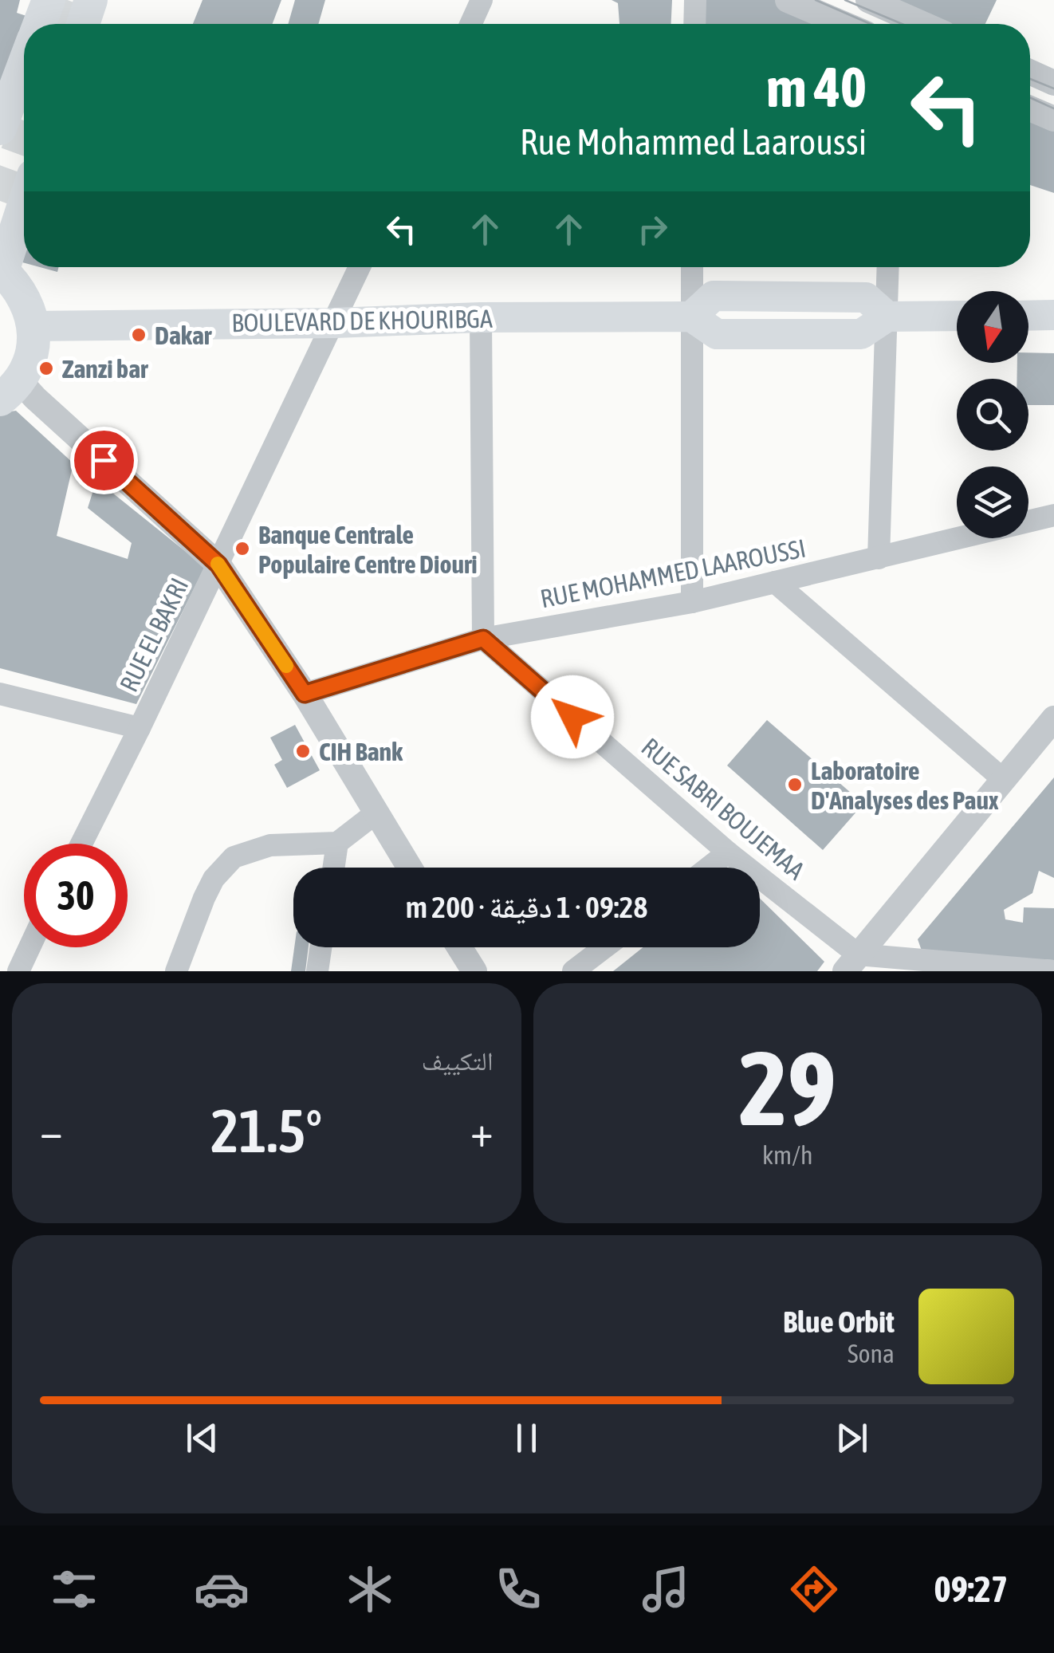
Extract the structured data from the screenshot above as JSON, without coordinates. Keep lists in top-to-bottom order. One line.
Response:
{"streets":{"main road":["BOULEVARD DE KHOURIBGA"],"street":["RUE MOHAMMED LAAROUSSI","RUE EL BAKRI","RUE SABRI BOUJEMAA"]},"crossings":[["BOULEVARD DE KHOURIBGA","RUE EL BAKRI"],["RUE MOHAMMED LAAROUSSI","RUE SABRI BOUJEMAA"]],"places":["Dakar","Zanzi bar","Banque Centrale Populaire Centre Diouri","CIH Bank","Laboratoire D'Analyses des Paux"],"north":"bottom","page":{"turn":["40 m","Rue Mohammed Laaroussi"],"limit":"30","trip":"09:28 · 1 دقيقة · 200 m","tile":[["29","km/h"],"التكييف"],"heat":["−","21.5°","+"],"song":["Blue Orbit","Sona"],"tabs":"09:27"}}
